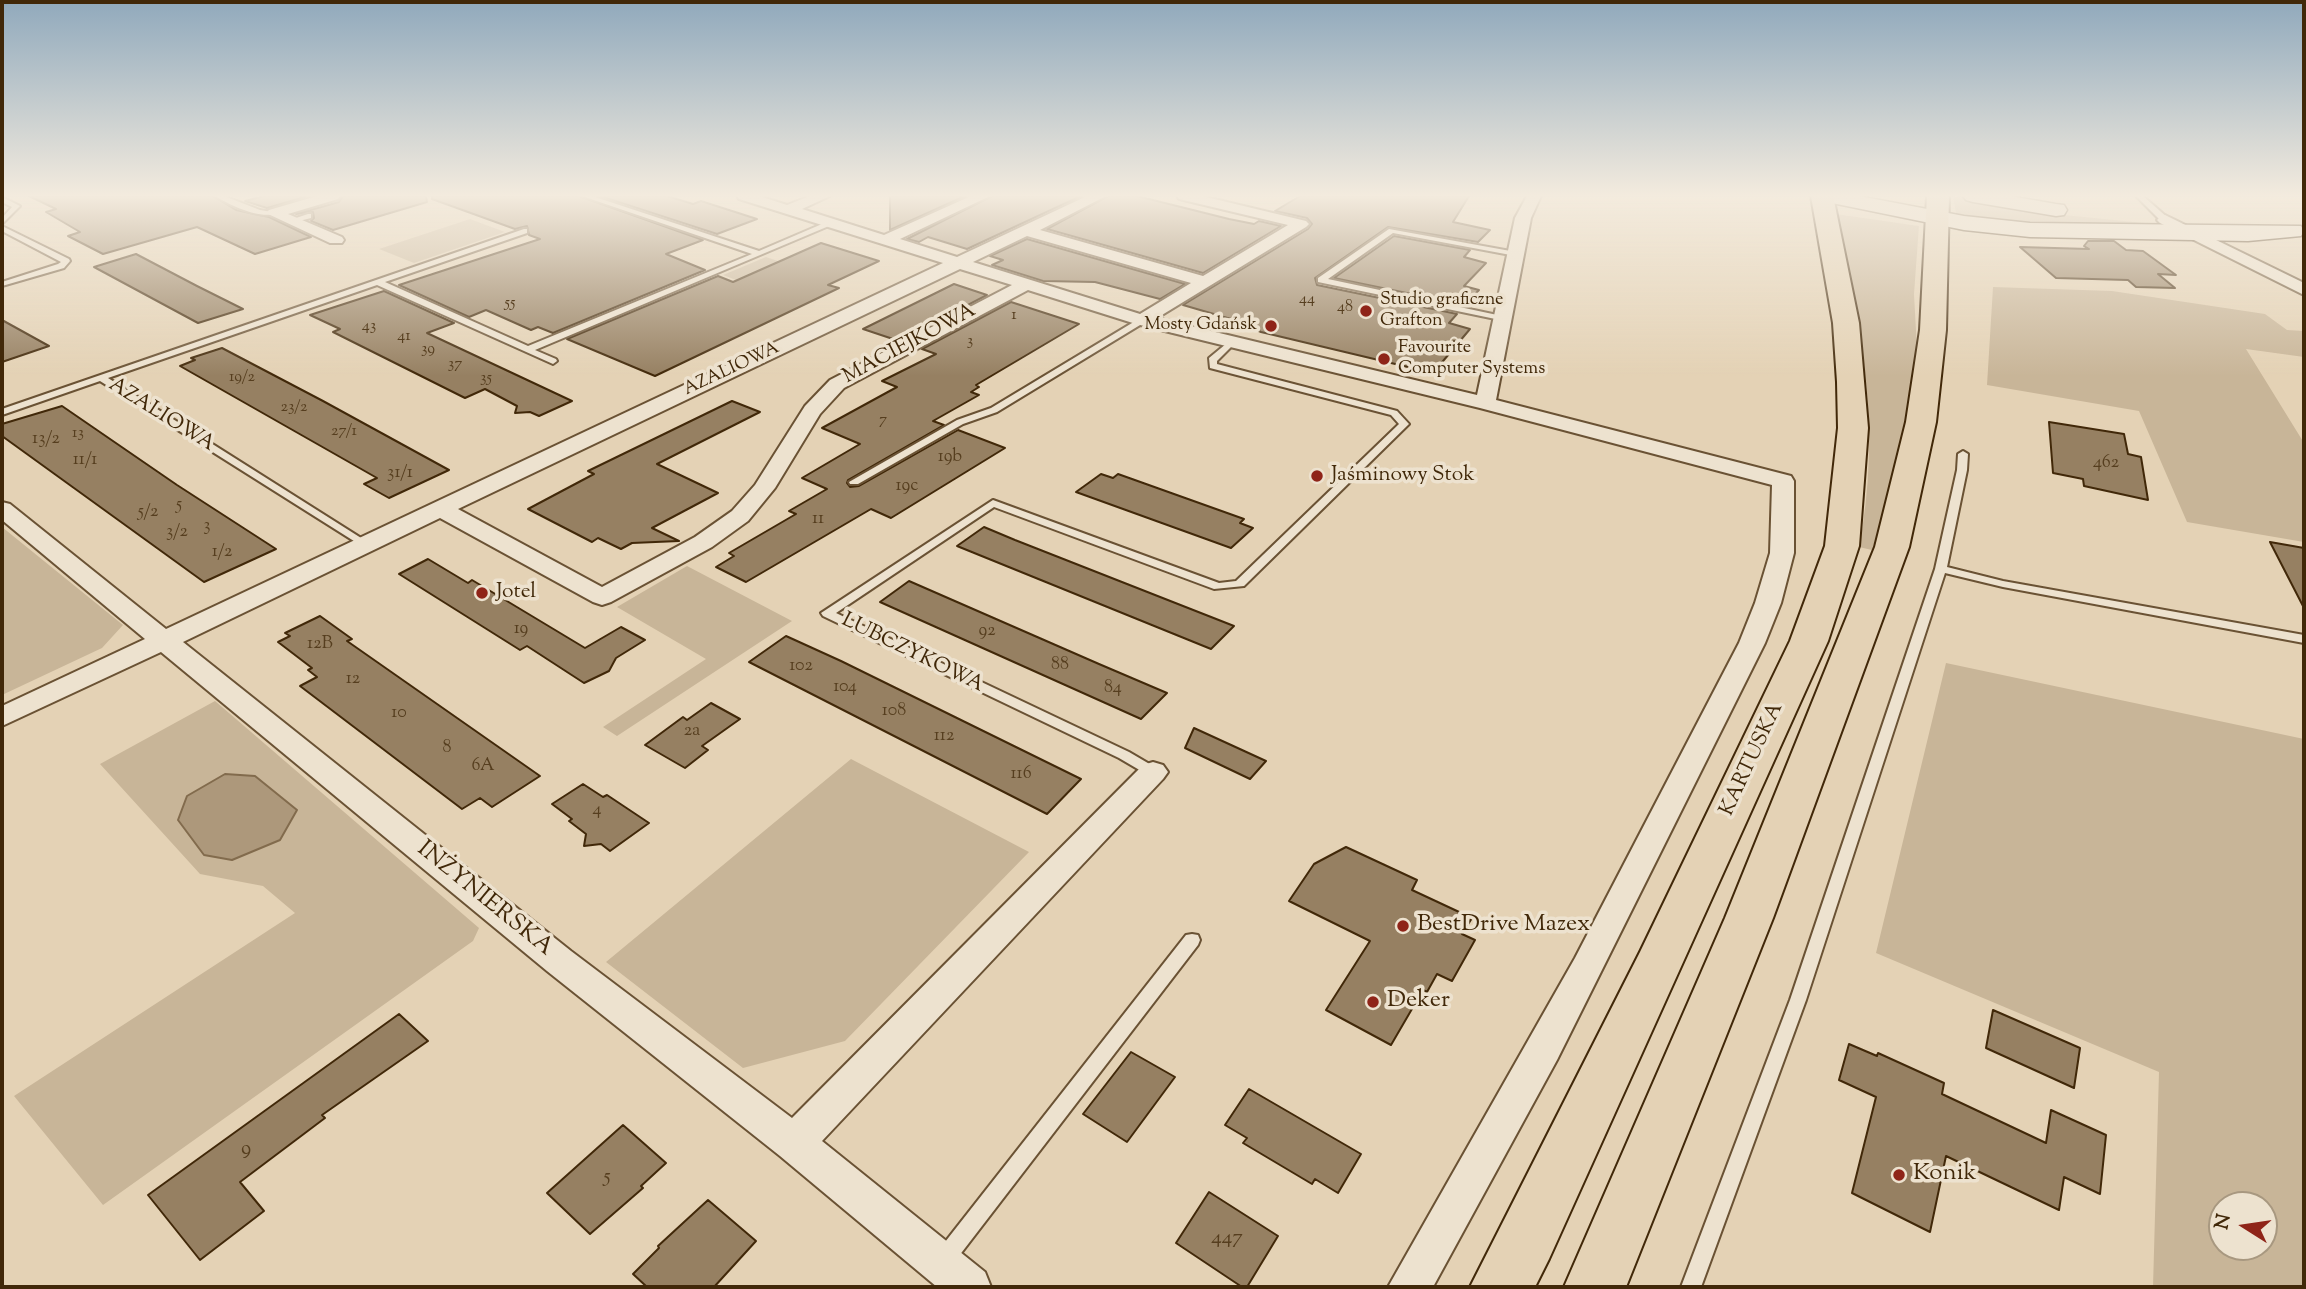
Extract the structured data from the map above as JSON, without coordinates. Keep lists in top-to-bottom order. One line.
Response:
{"streets":{"main road":["KARTUSKA"],"street":["MACIEJKOWA","AZALIOWA","LUBCZYKOWA","INŻYNIERSKA"]},"crossings":[["MACIEJKOWA","AZALIOWA"],["AZALIOWA","INŻYNIERSKA"],["LUBCZYKOWA","INŻYNIERSKA"]],"places":["Studio graficzne Grafton","Mosty Gdańsk","Favourite Computer Systems","Jaśminowy Stok","Jotel","BestDrive Mazex","Deker","Konik"],"house_numbers":["44","55","48","1","43","41","3","39","37","19/2","35","23/2","7","27/1","13","13/2","19b","11/1","462","31/1","19c","5","5/2","11","3","3/2","1/2","19","92","12B","88","102","12","104","84","108","10","2a","112","8","6A","116","4","9","5","447"],"north":"left"}
